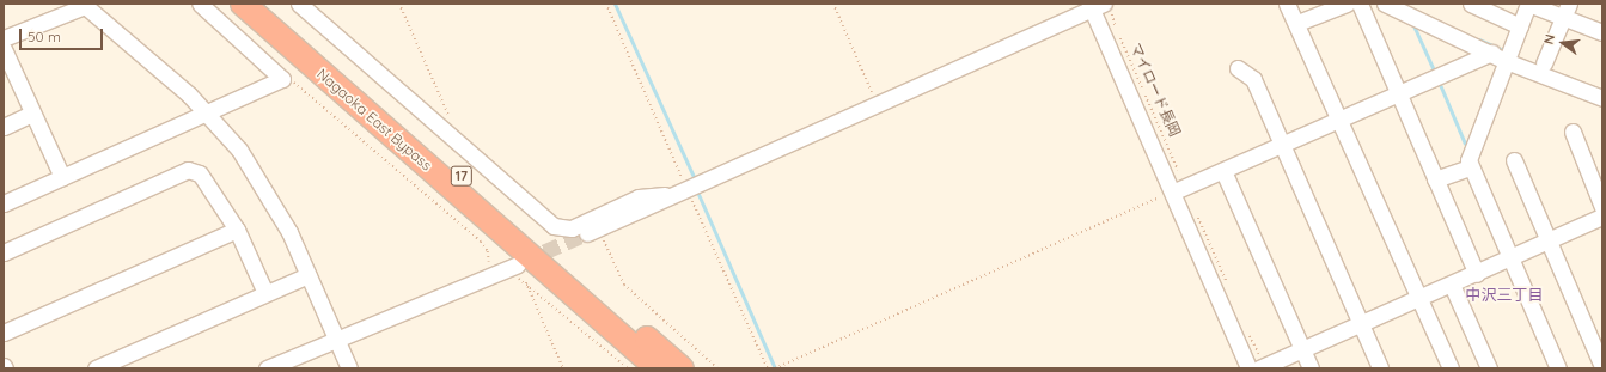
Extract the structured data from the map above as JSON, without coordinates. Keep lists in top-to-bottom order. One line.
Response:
{"streets":{"highway":["Nagaoka East Bypass","17"],"path":["マイロード長岡"]},"crossings":[["Nagaoka East Bypass","17"]],"districts":["中沢三丁目"],"scale_bar":"50 m","north":"left"}
